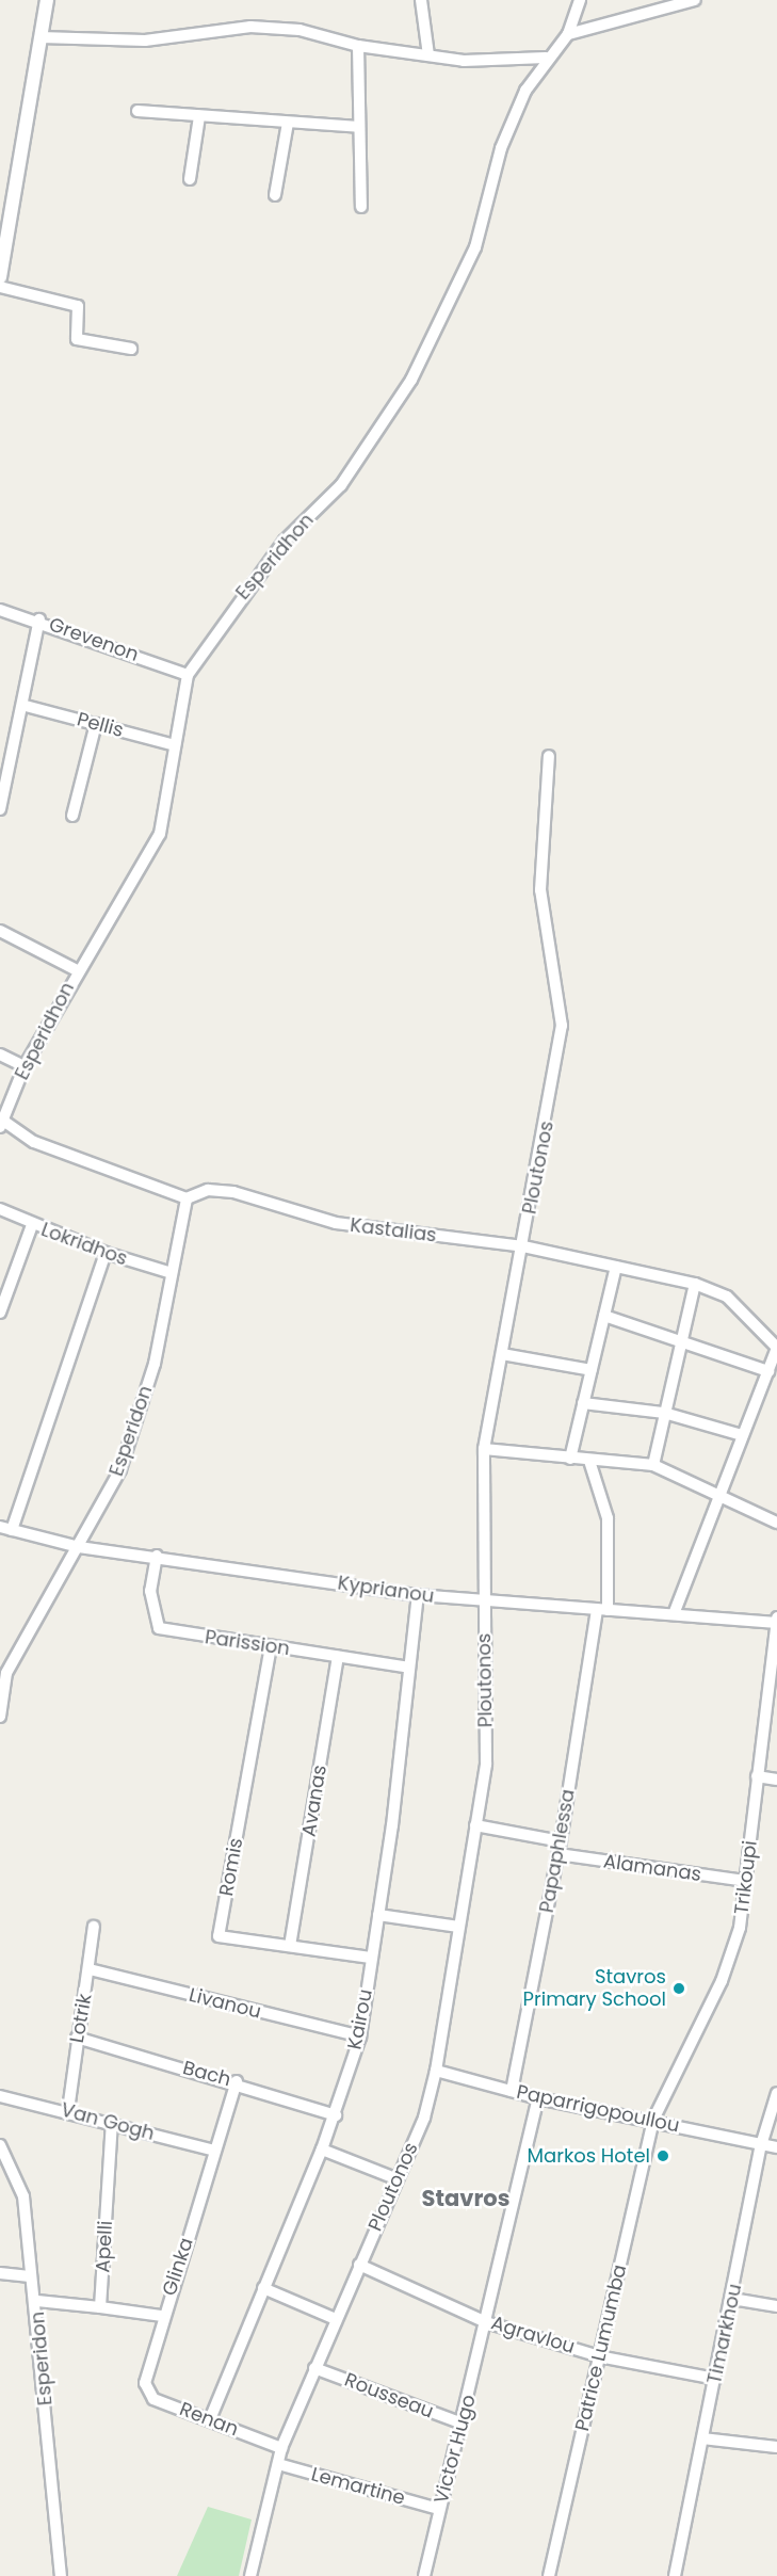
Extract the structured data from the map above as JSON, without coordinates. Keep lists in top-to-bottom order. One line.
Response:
{"streets":{"street":["Esperidhon","Grevenon","Pellis","Ploutonos","Kastalias","Lokridhos","Esperidon","Kyprianou","Parission","Avanas","Papaphlessa","Romis","Alamanas","Trikoupi","Livanou","Lotrik","Kairou","Bach","Paparrigopoullou","Van Gogh","Apelli","Glinka","Timarkhou","Agravlou","Patrice Lumumba","Rousseau","Renan","Victor Hugo","Lemartine"]},"crossings":[["Esperidhon","Grevenon"],["Esperidhon","Pellis"],["Ploutonos","Kastalias"],["Ploutonos","Kyprianou"],["Ploutonos","Paparrigopoullou"],["Ploutonos","Agravlou"],["Ploutonos","Rousseau"],["Ploutonos","Renan"],["Ploutonos","Lemartine"],["Kastalias","Esperidon"],["Lokridhos","Esperidon"],["Esperidon","Kyprianou"],["Kyprianou","Parission"],["Kyprianou","Papaphlessa"],["Kyprianou","Trikoupi"],["Kyprianou","Kairou"],["Parission","Avanas"],["Parission","Romis"],["Parission","Kairou"],["Avanas","Romis"],["Papaphlessa","Alamanas"],["Papaphlessa","Paparrigopoullou"],["Romis","Kairou"],["Alamanas","Trikoupi"],["Trikoupi","Paparrigopoullou"],["Trikoupi","Patrice Lumumba"],["Livanou","Lotrik"],["Livanou","Kairou"],["Lotrik","Bach"],["Lotrik","Van Gogh"],["Kairou","Bach"],["Kairou","Renan"],["Bach","Glinka"],["Paparrigopoullou","Timarkhou"],["Paparrigopoullou","Patrice Lumumba"],["Paparrigopoullou","Victor Hugo"],["Van Gogh","Apelli"],["Van Gogh","Glinka"],["Glinka","Renan"],["Timarkhou","Agravlou"],["Agravlou","Patrice Lumumba"],["Agravlou","Victor Hugo"],["Rousseau","Victor Hugo"],["Victor Hugo","Lemartine"]],"districts":["Stavros"],"places":["Stavros Primary School","Markos Hotel"]}
